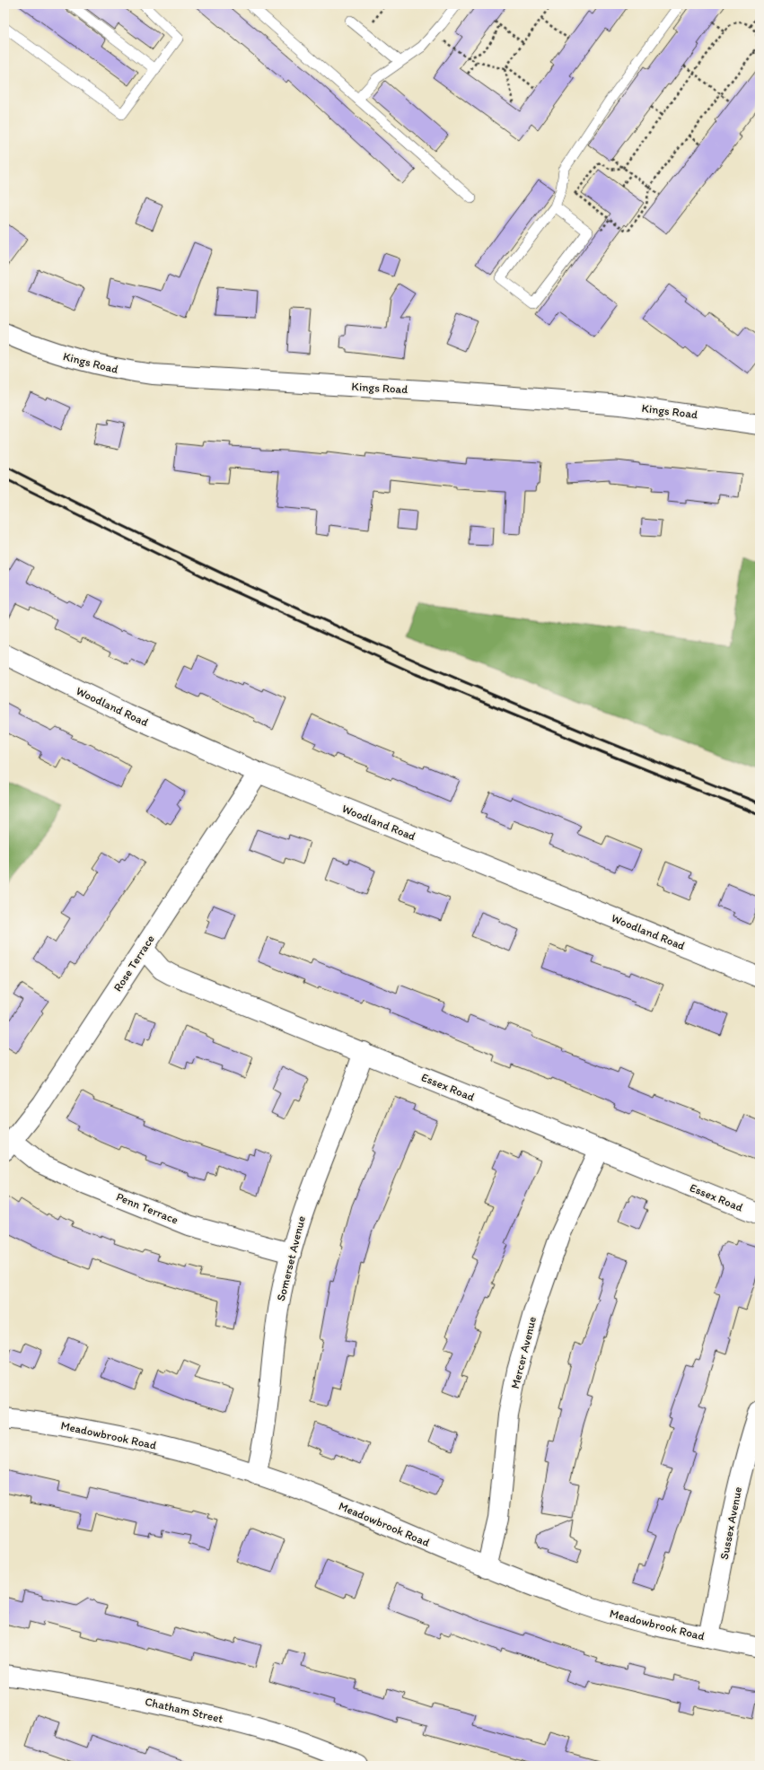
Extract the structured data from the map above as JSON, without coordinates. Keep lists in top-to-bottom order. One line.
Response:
{"streets":{"street":["Kings Road","Woodland Road","Rose Terrace","Essex Road","Penn Terrace","Somerset Avenue","Mercer Avenue","Meadowbrook Road","Sussex Avenue","Chatham Street"]},"crossings":[["Woodland Road","Rose Terrace"],["Rose Terrace","Essex Road"],["Rose Terrace","Penn Terrace"],["Essex Road","Somerset Avenue"],["Essex Road","Mercer Avenue"],["Penn Terrace","Somerset Avenue"],["Somerset Avenue","Meadowbrook Road"],["Mercer Avenue","Meadowbrook Road"],["Meadowbrook Road","Sussex Avenue"]]}
